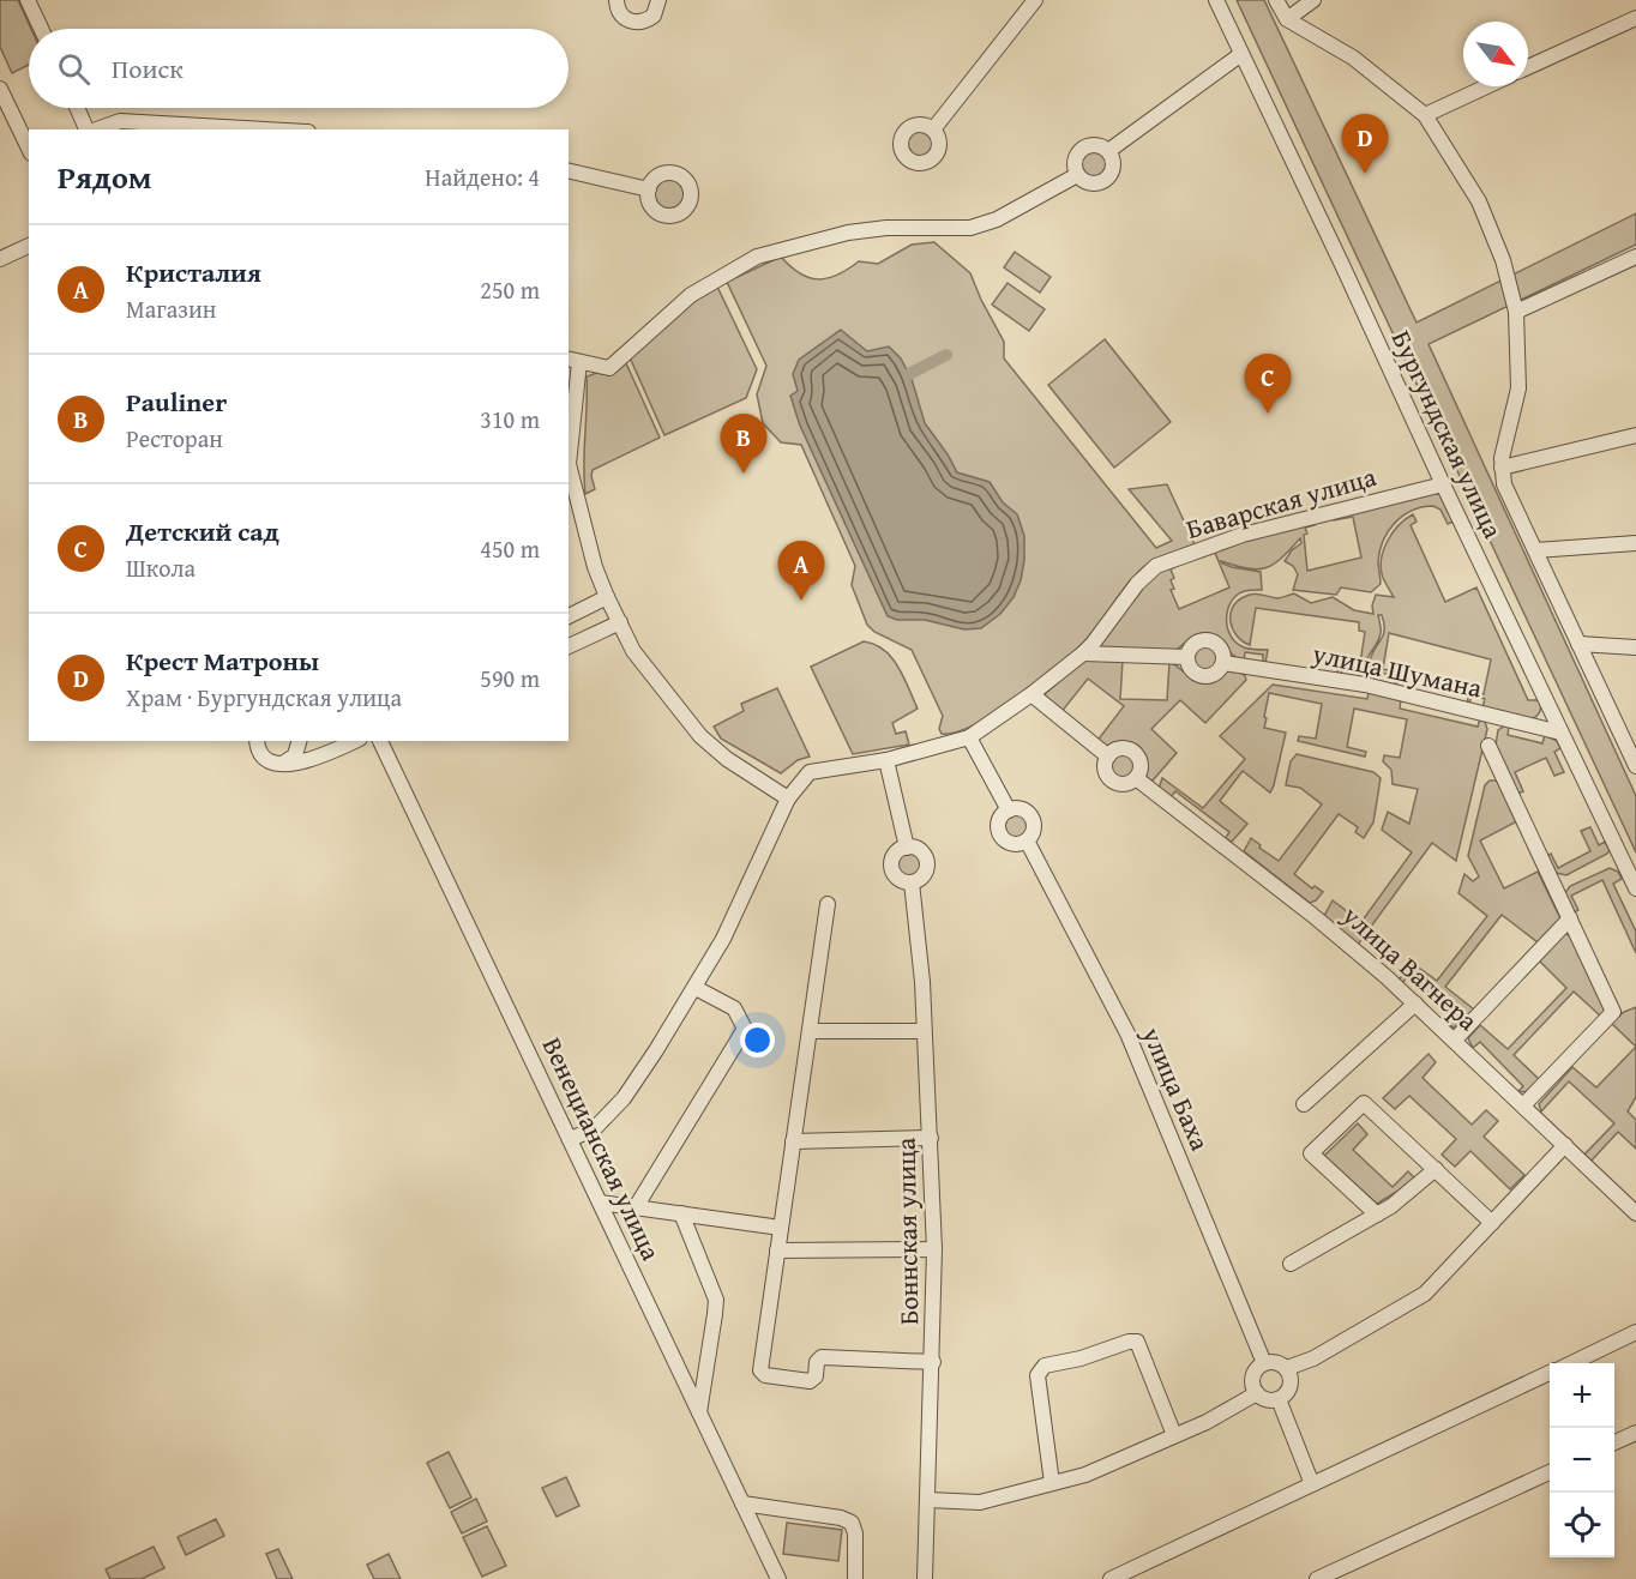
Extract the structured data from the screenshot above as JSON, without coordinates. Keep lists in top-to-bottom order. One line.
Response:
{"streets":{"street":["Бургундская улица","Баварская улица","улица Шумана","улица Вагнера","улица Баха","Венецианская улица","Боннская улица"]},"crossings":[["Бургундская улица","Баварская улица"],["Бургундская улица","улица Шумана"],["Баварская улица","Венецианская улица"]],"north":"bottom right","page":{"search":"Поиск","pins":["D","C","B","A"],"heading":["Рядом","Найдено: 4"],"list":[{"mark":"A","name":"Кристалия","note":"Магазин","value":"250 m"},{"mark":"B","name":"Pauliner","note":"Ресторан","value":"310 m"},{"mark":"C","name":"Детский сад","note":"Школа","value":"450 m"},{"mark":"D","name":"Крест Матроны","note":"Храм · Бургундская улица","value":"590 m"}],"map_buttons":["+","−"]}}
